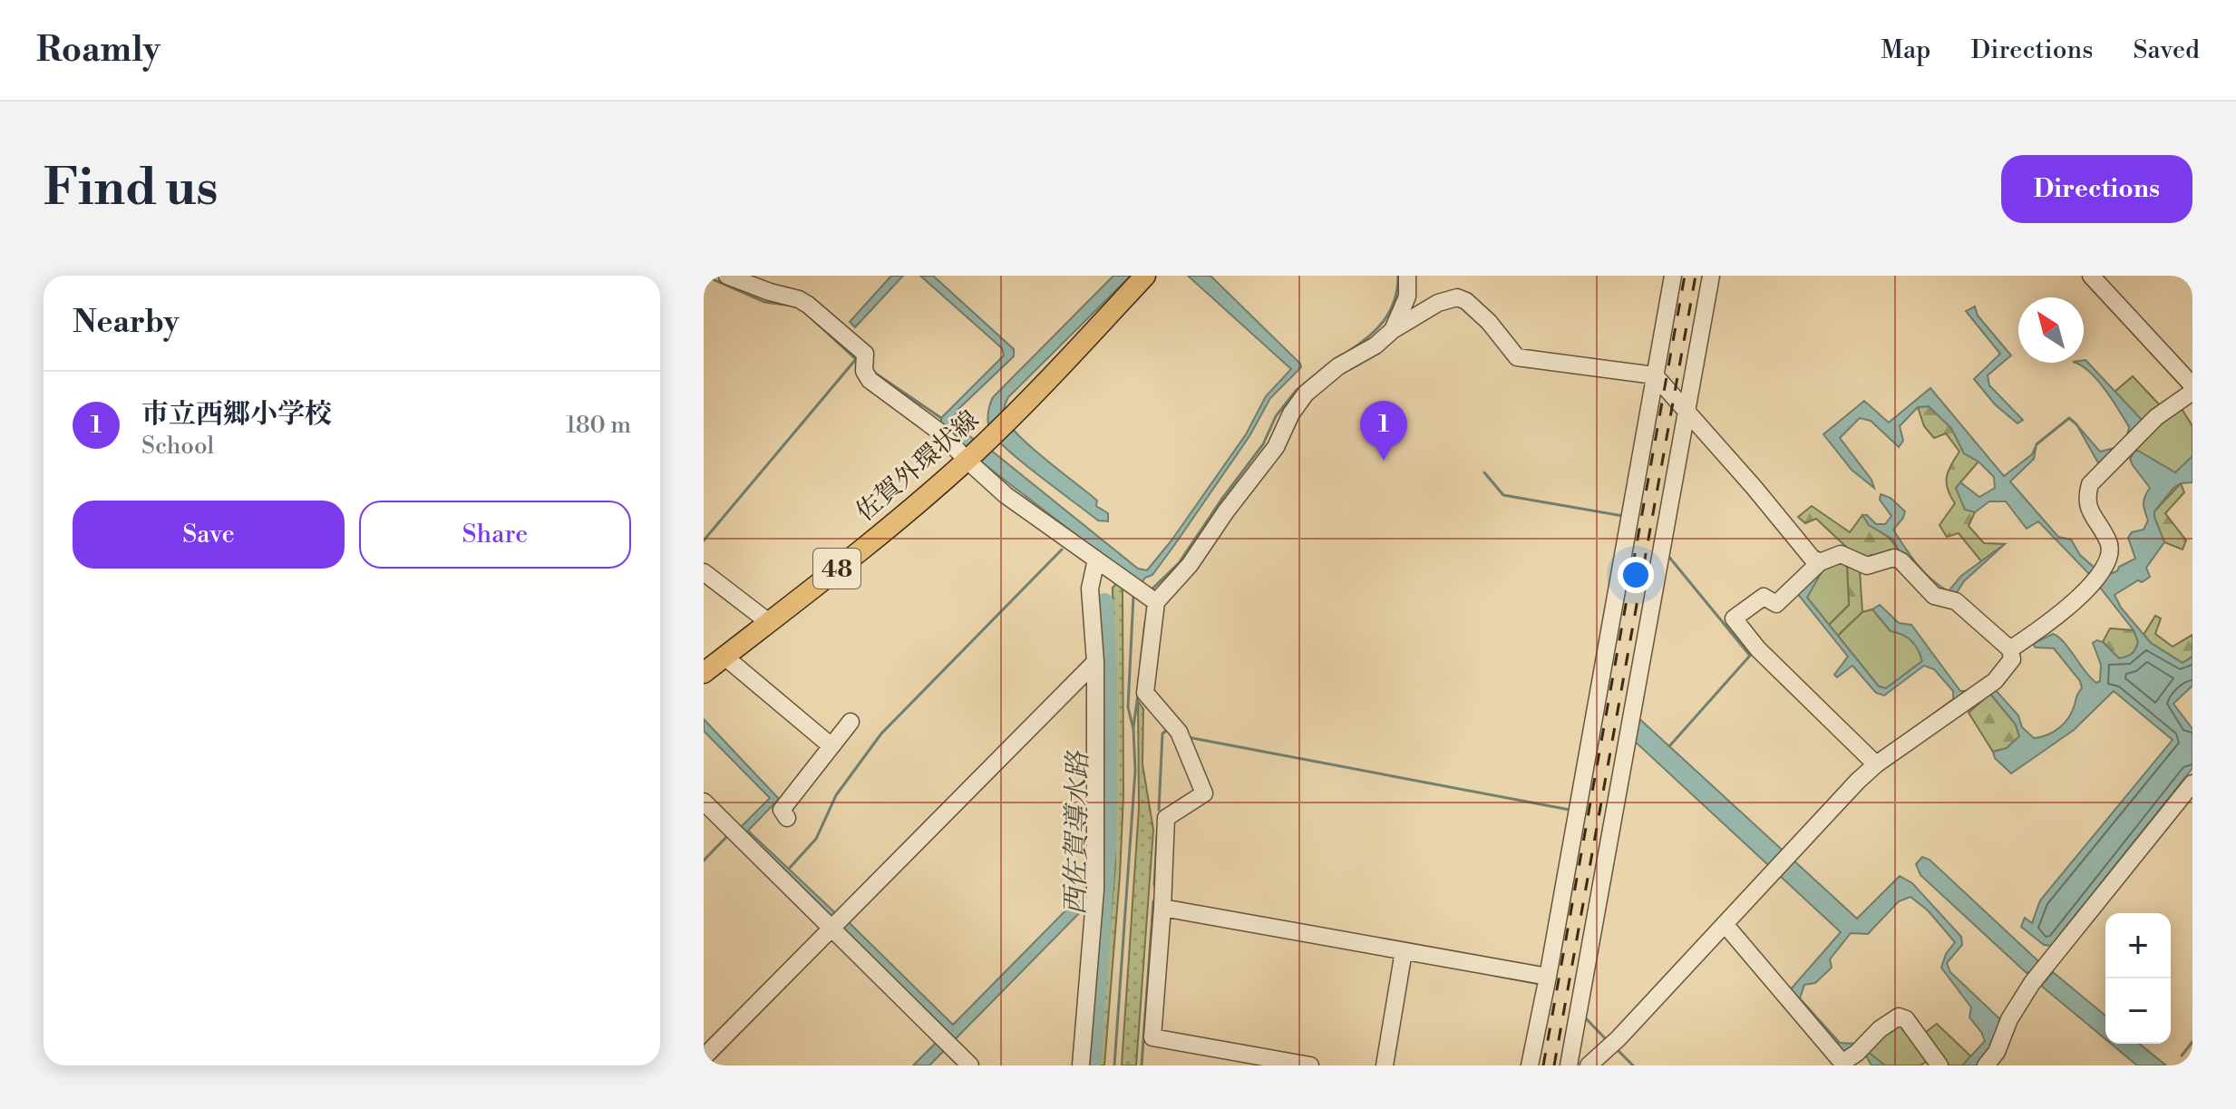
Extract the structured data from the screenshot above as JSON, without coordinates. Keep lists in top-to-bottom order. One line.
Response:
{"streets":{"main road":["佐賀外環状線","48"]},"water":["西佐賀導水路"],"north":"top left","page":{"header":"Roamly","nav":["Map","Directions","Saved"],"buttons":["Directions",["Save","Share"]],"title":"Find us","heading":"Nearby","list":[{"mark":"1","name":"市立西郷小学校","note":"School","value":"180 m"}],"pins":"1","map_buttons":["+","−"]}}
